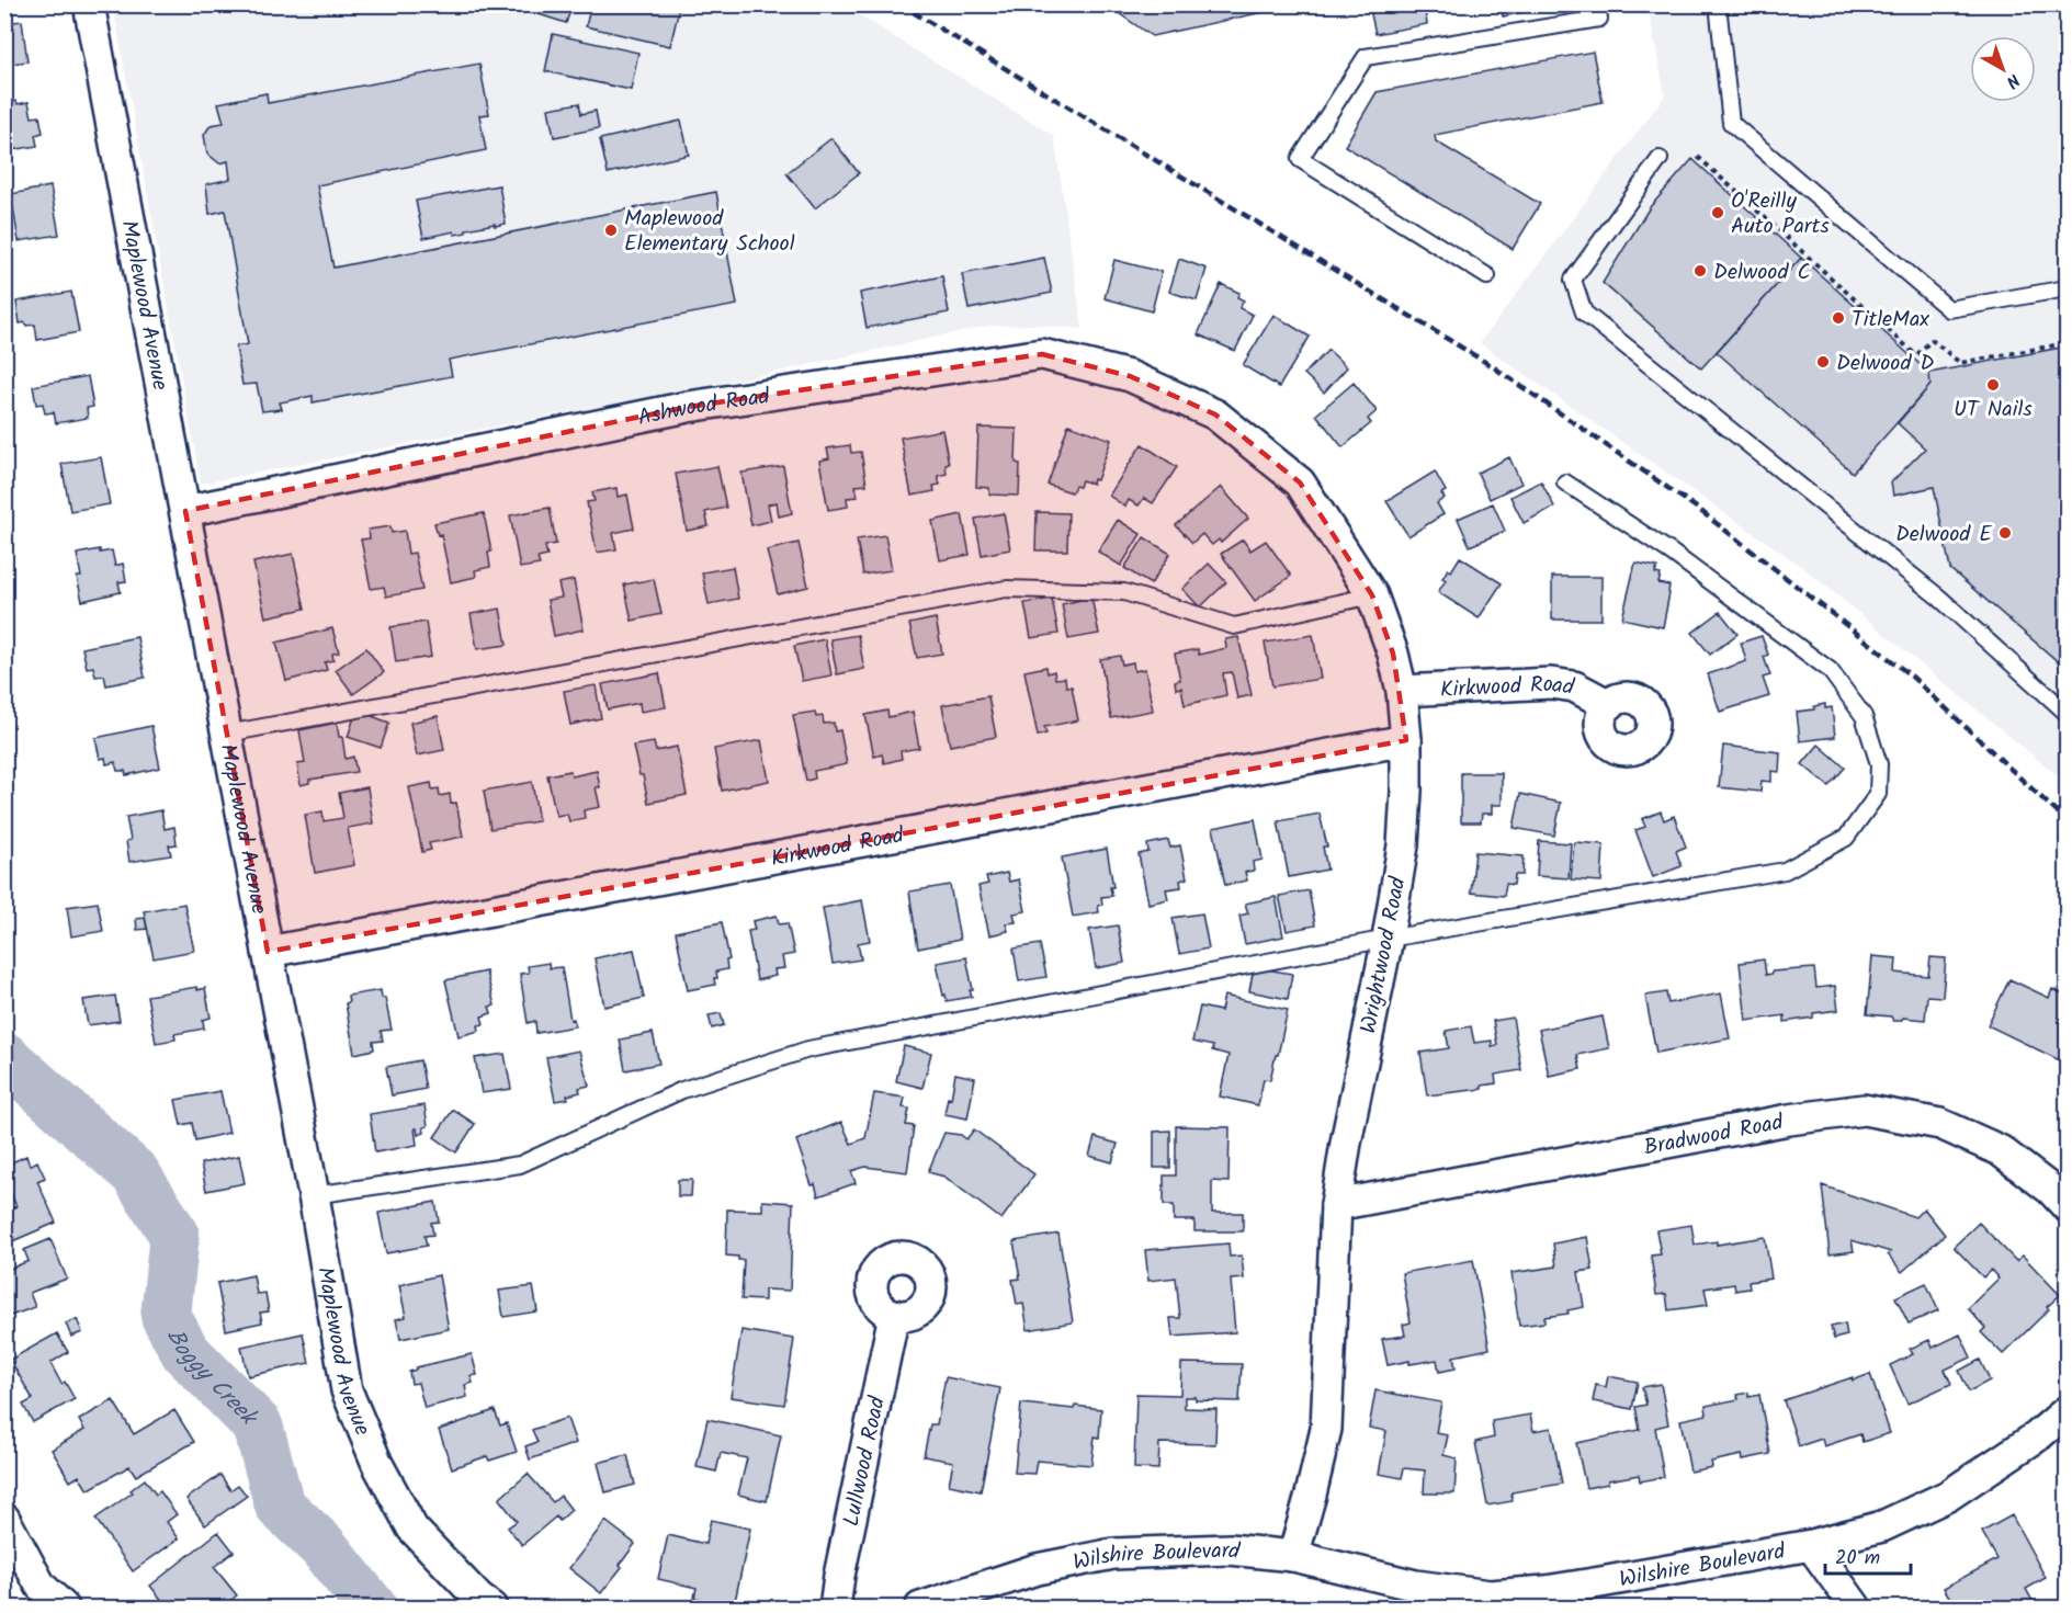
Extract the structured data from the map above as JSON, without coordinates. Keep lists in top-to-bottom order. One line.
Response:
{"streets":{"street":["Maplewood Avenue","Ashwood Road","Kirkwood Road","Wrightwood Road","Bradwood Road","Lullwood Road","Wilshire Boulevard"]},"crossings":[["Maplewood Avenue","Ashwood Road"],["Maplewood Avenue","Kirkwood Road"],["Ashwood Road","Wrightwood Road"],["Kirkwood Road","Wrightwood Road"],["Wrightwood Road","Bradwood Road"],["Wrightwood Road","Wilshire Boulevard"]],"water":["Boggy Creek"],"places":["O'Reilly Auto Parts","Maplewood Elementary School","Delwood C","TitleMax","Delwood D","UT Nails","Delwood E"],"scale_bar":"20 m","north":"bottom right"}
